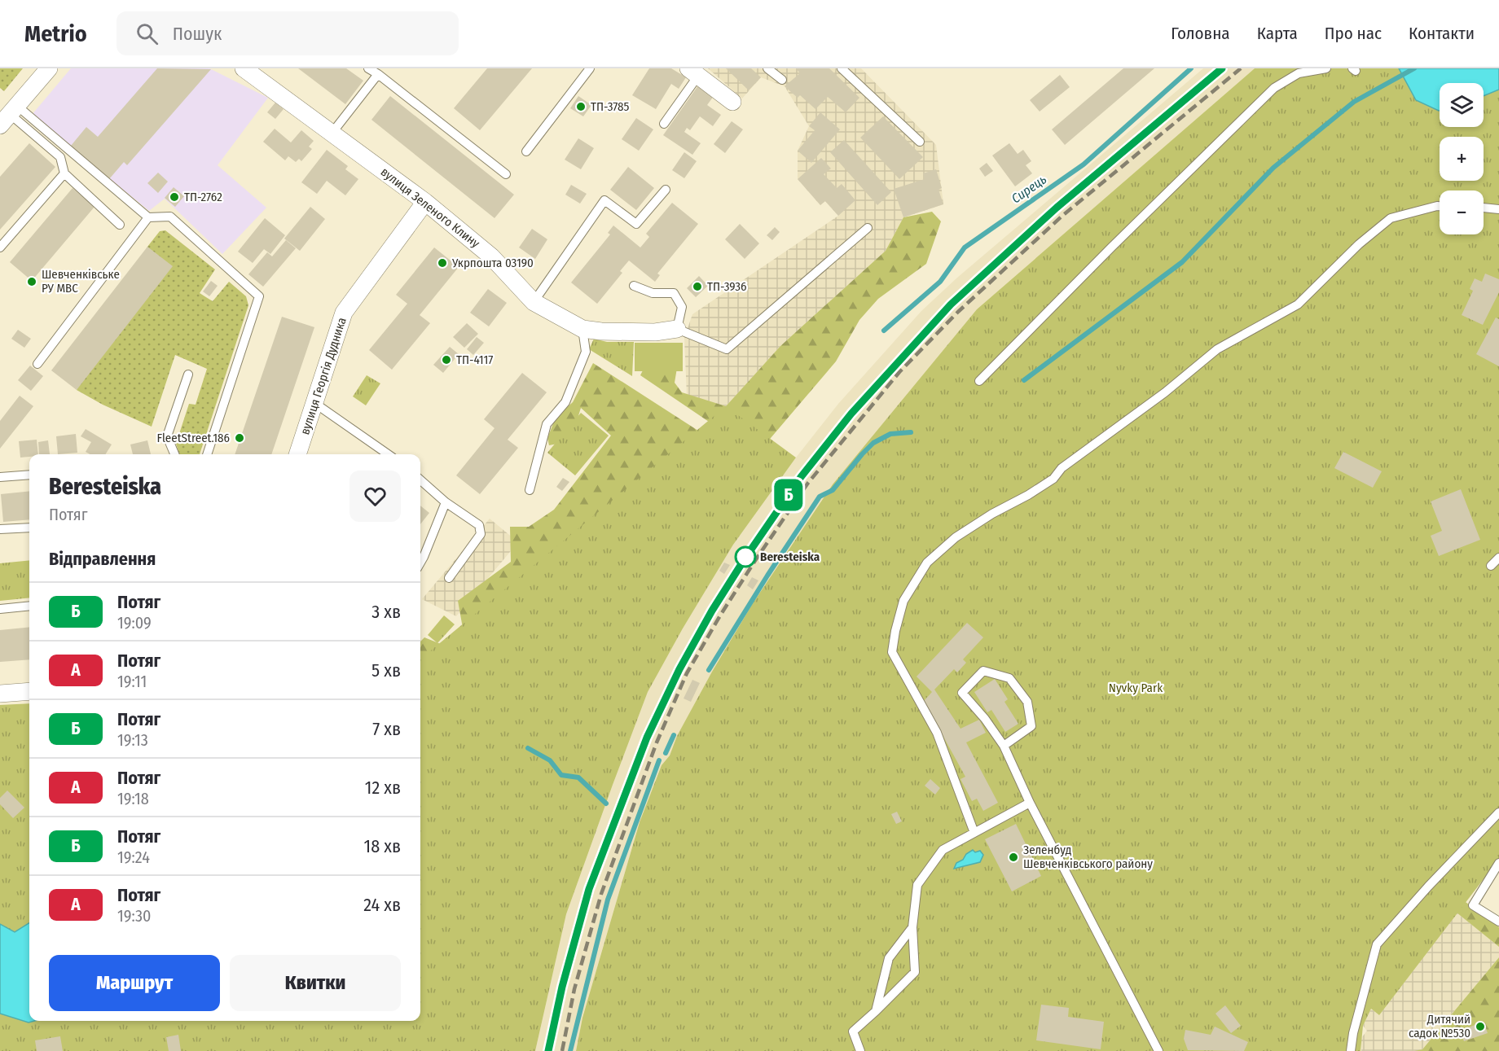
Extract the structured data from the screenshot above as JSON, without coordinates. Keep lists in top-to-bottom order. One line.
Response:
{"streets":{"street":["вулиця Зеленого Клину","вулиця Георгія Дудника"]},"crossings":[["вулиця Зеленого Клину","вулиця Георгія Дудника"]],"water":["Сирець"],"parks":["Nyvky Park"],"places":["ТП-3785","ТП-2762","Укрпошта 03190","Шевченківське РУ МВС","ТП-3936","ТП-4117","FleetStreet.186","Beresteiska","Зеленбуд Шевченківського району","Дитячий садок №530"],"page":{"header":"Metrio","search":"Пошук","nav":["Головна","Карта","Про нас","Контакти"],"on_map":"Б","map_buttons":["+","−"],"heading":[["Beresteiska","Потяг"],"Відправлення"],"list":[{"mark":"Б","name":"Потяг","note":"19:09","value":"3 хв"},{"mark":"A","name":"Потяг","note":"19:11","value":"5 хв"},{"mark":"Б","name":"Потяг","note":"19:13","value":"7 хв"},{"mark":"A","name":"Потяг","note":"19:18","value":"12 хв"},{"mark":"Б","name":"Потяг","note":"19:24","value":"18 хв"},{"mark":"A","name":"Потяг","note":"19:30","value":"24 хв"}],"buttons":["Маршрут","Квитки"]}}
